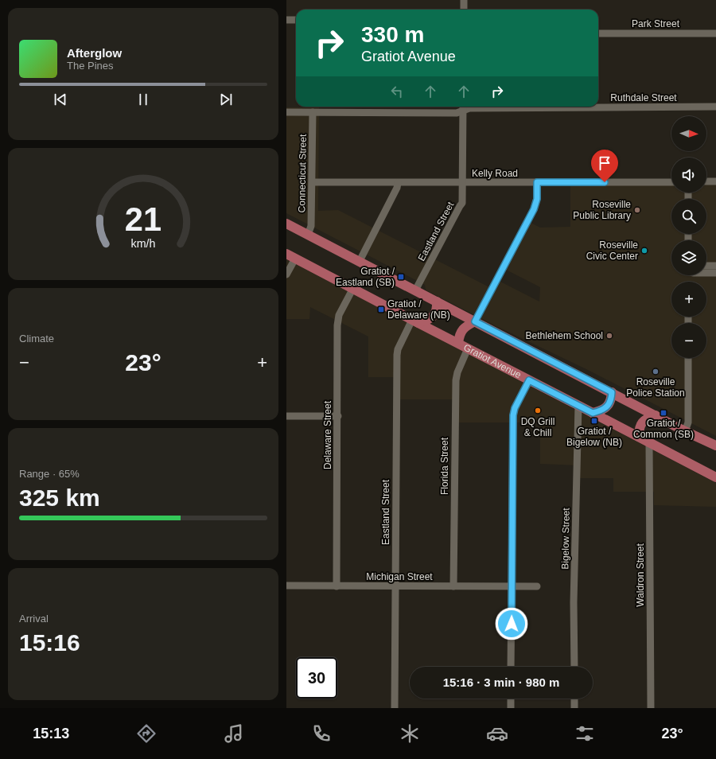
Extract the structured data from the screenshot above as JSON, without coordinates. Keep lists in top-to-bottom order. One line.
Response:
{"streets":{"main road":["Gratiot Avenue"],"street":["Park Street","Ruthdale Street","Connecticut Street","Kelly Road","Eastland Street","Delaware Street","Florida Street","Bigelow Street","Waldron Street","Michigan Street"]},"crossings":[["Ruthdale Street","Connecticut Street"],["Ruthdale Street","Eastland Street"],["Connecticut Street","Kelly Road"],["Kelly Road","Eastland Street"],["Eastland Street","Gratiot Avenue"],["Eastland Street","Michigan Street"],["Gratiot Avenue","Delaware Street"],["Gratiot Avenue","Florida Street"],["Gratiot Avenue","Bigelow Street"],["Gratiot Avenue","Waldron Street"],["Delaware Street","Michigan Street"],["Florida Street","Michigan Street"]],"places":{"other":["Roseville Public Library","Roseville Civic Center","Bethlehem School","Roseville Police Station","DQ Grill & Chill"],"transit":["Gratiot / Eastland (SB)","Gratiot / Delaware (NB)","Gratiot / Common (SB)","Gratiot / Bigelow (NB)"]},"north":"right","page":{"turn":["330 m","Gratiot Avenue"],"song":["Afterglow","The Pines"],"map_buttons":["+","−"],"tile":["Climate",["Range · 65%","325 km"],["Arrival","15:16"]],"heat":["−","23°","+"],"limit":"30","trip":"15:16 · 3 min · 980 m","tabs":["15:13","23°"],"gauge":["21","km/h"]}}
